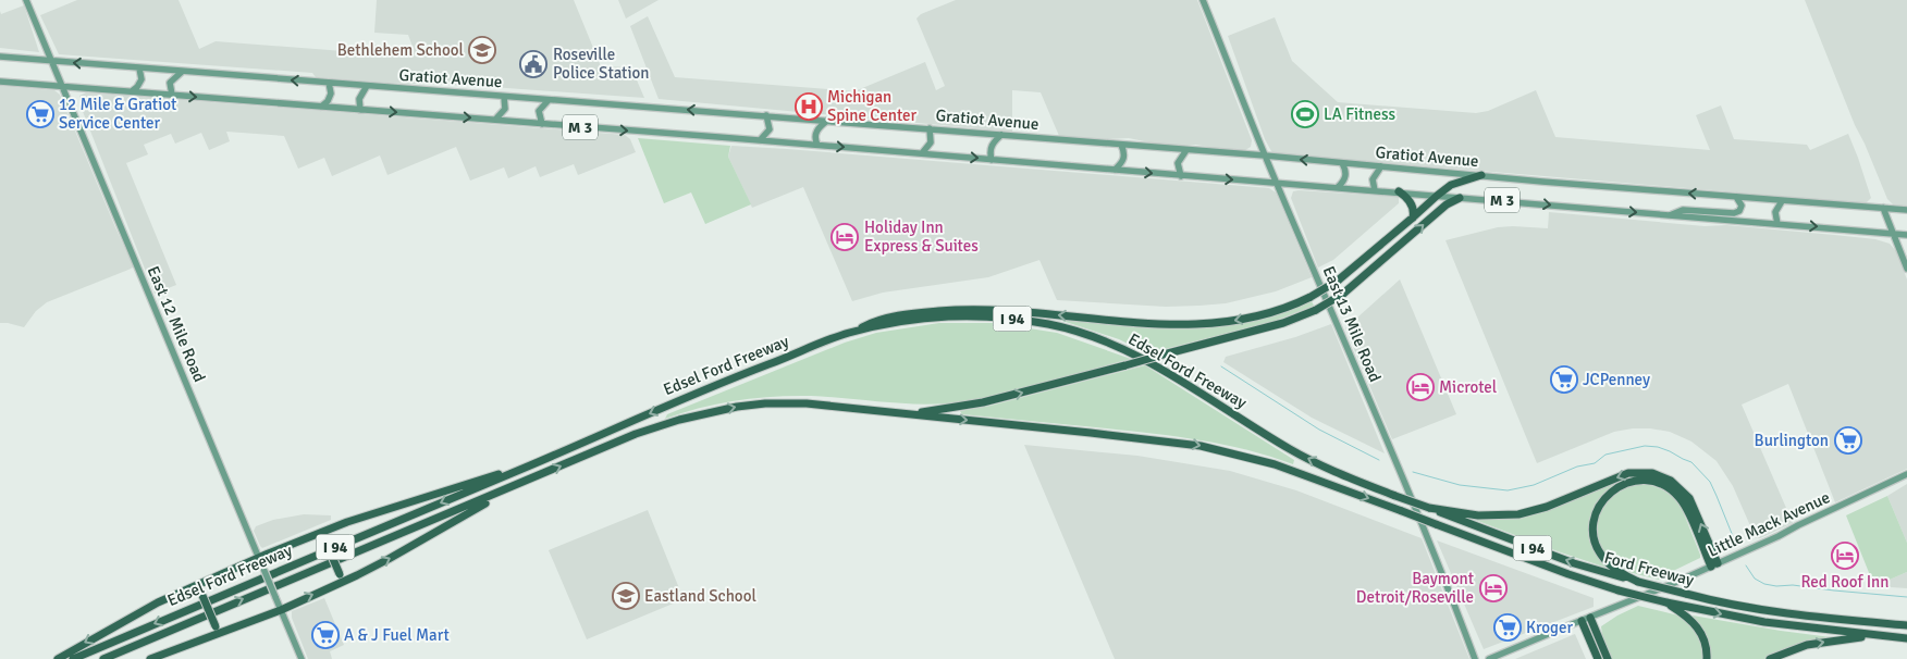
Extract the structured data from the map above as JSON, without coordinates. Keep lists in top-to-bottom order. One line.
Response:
{"streets":{"highway":["I 94","Edsel Ford Freeway","Ford Freeway"],"main road":["Gratiot Avenue","M 3","East 12 Mile Road","East 13 Mile Road","Little Mack Avenue"]},"crossings":[["Gratiot Avenue","East 12 Mile Road"],["Gratiot Avenue","East 13 Mile Road"],["M 3","East 12 Mile Road"],["M 3","East 13 Mile Road"],["Edsel Ford Freeway","Ford Freeway"]],"places":{"school or university":["Bethlehem School","Eastland School"],"public building":["Roseville Police Station"],"hospital":["Michigan Spine Center"],"supermarket":["12 Mile & Gratiot Service Center","JCPenney","Burlington","Kroger","A & J Fuel Mart"],"sports":["LA Fitness"],"hotel":["Holiday Inn Express & Suites","Microtel","Red Roof Inn","Baymont Detroit/Roseville"]}}
